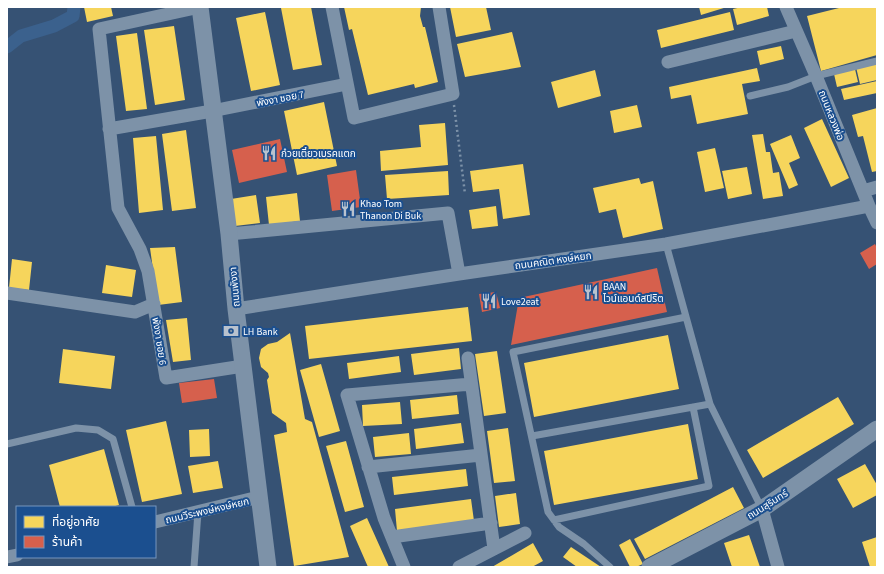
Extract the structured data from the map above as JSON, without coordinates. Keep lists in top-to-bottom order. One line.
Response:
{"streets":{"street":["พังงา ซอย 7","ถนนหลวงพ่อ","ถนนคณิต หงษ์หยก","ถนนพังงา","พังงา ซอย 6","ถนนสุรินทร์","ถนนวีระพงษ์หงษ์หยก"]},"crossings":[["พังงา ซอย 7","ถนนพังงา"],["ถนนหลวงพ่อ","ถนนคณิต หงษ์หยก"],["ถนนคณิต หงษ์หยก","ถนนพังงา"],["ถนนพังงา","พังงา ซอย 6"],["ถนนพังงา","ถนนวีระพงษ์หงษ์หยก"]],"places":{"restaurant":["ก๋วยเตี๋ยวเบรคแตก","Khao Tom Thanon Di Buk","BAAN ไวน์แอนด์สปิริต","Love2eat"],"bank":["LH Bank"]},"legend":["ที่อยู่อาศัย","ร้านค้า"]}
